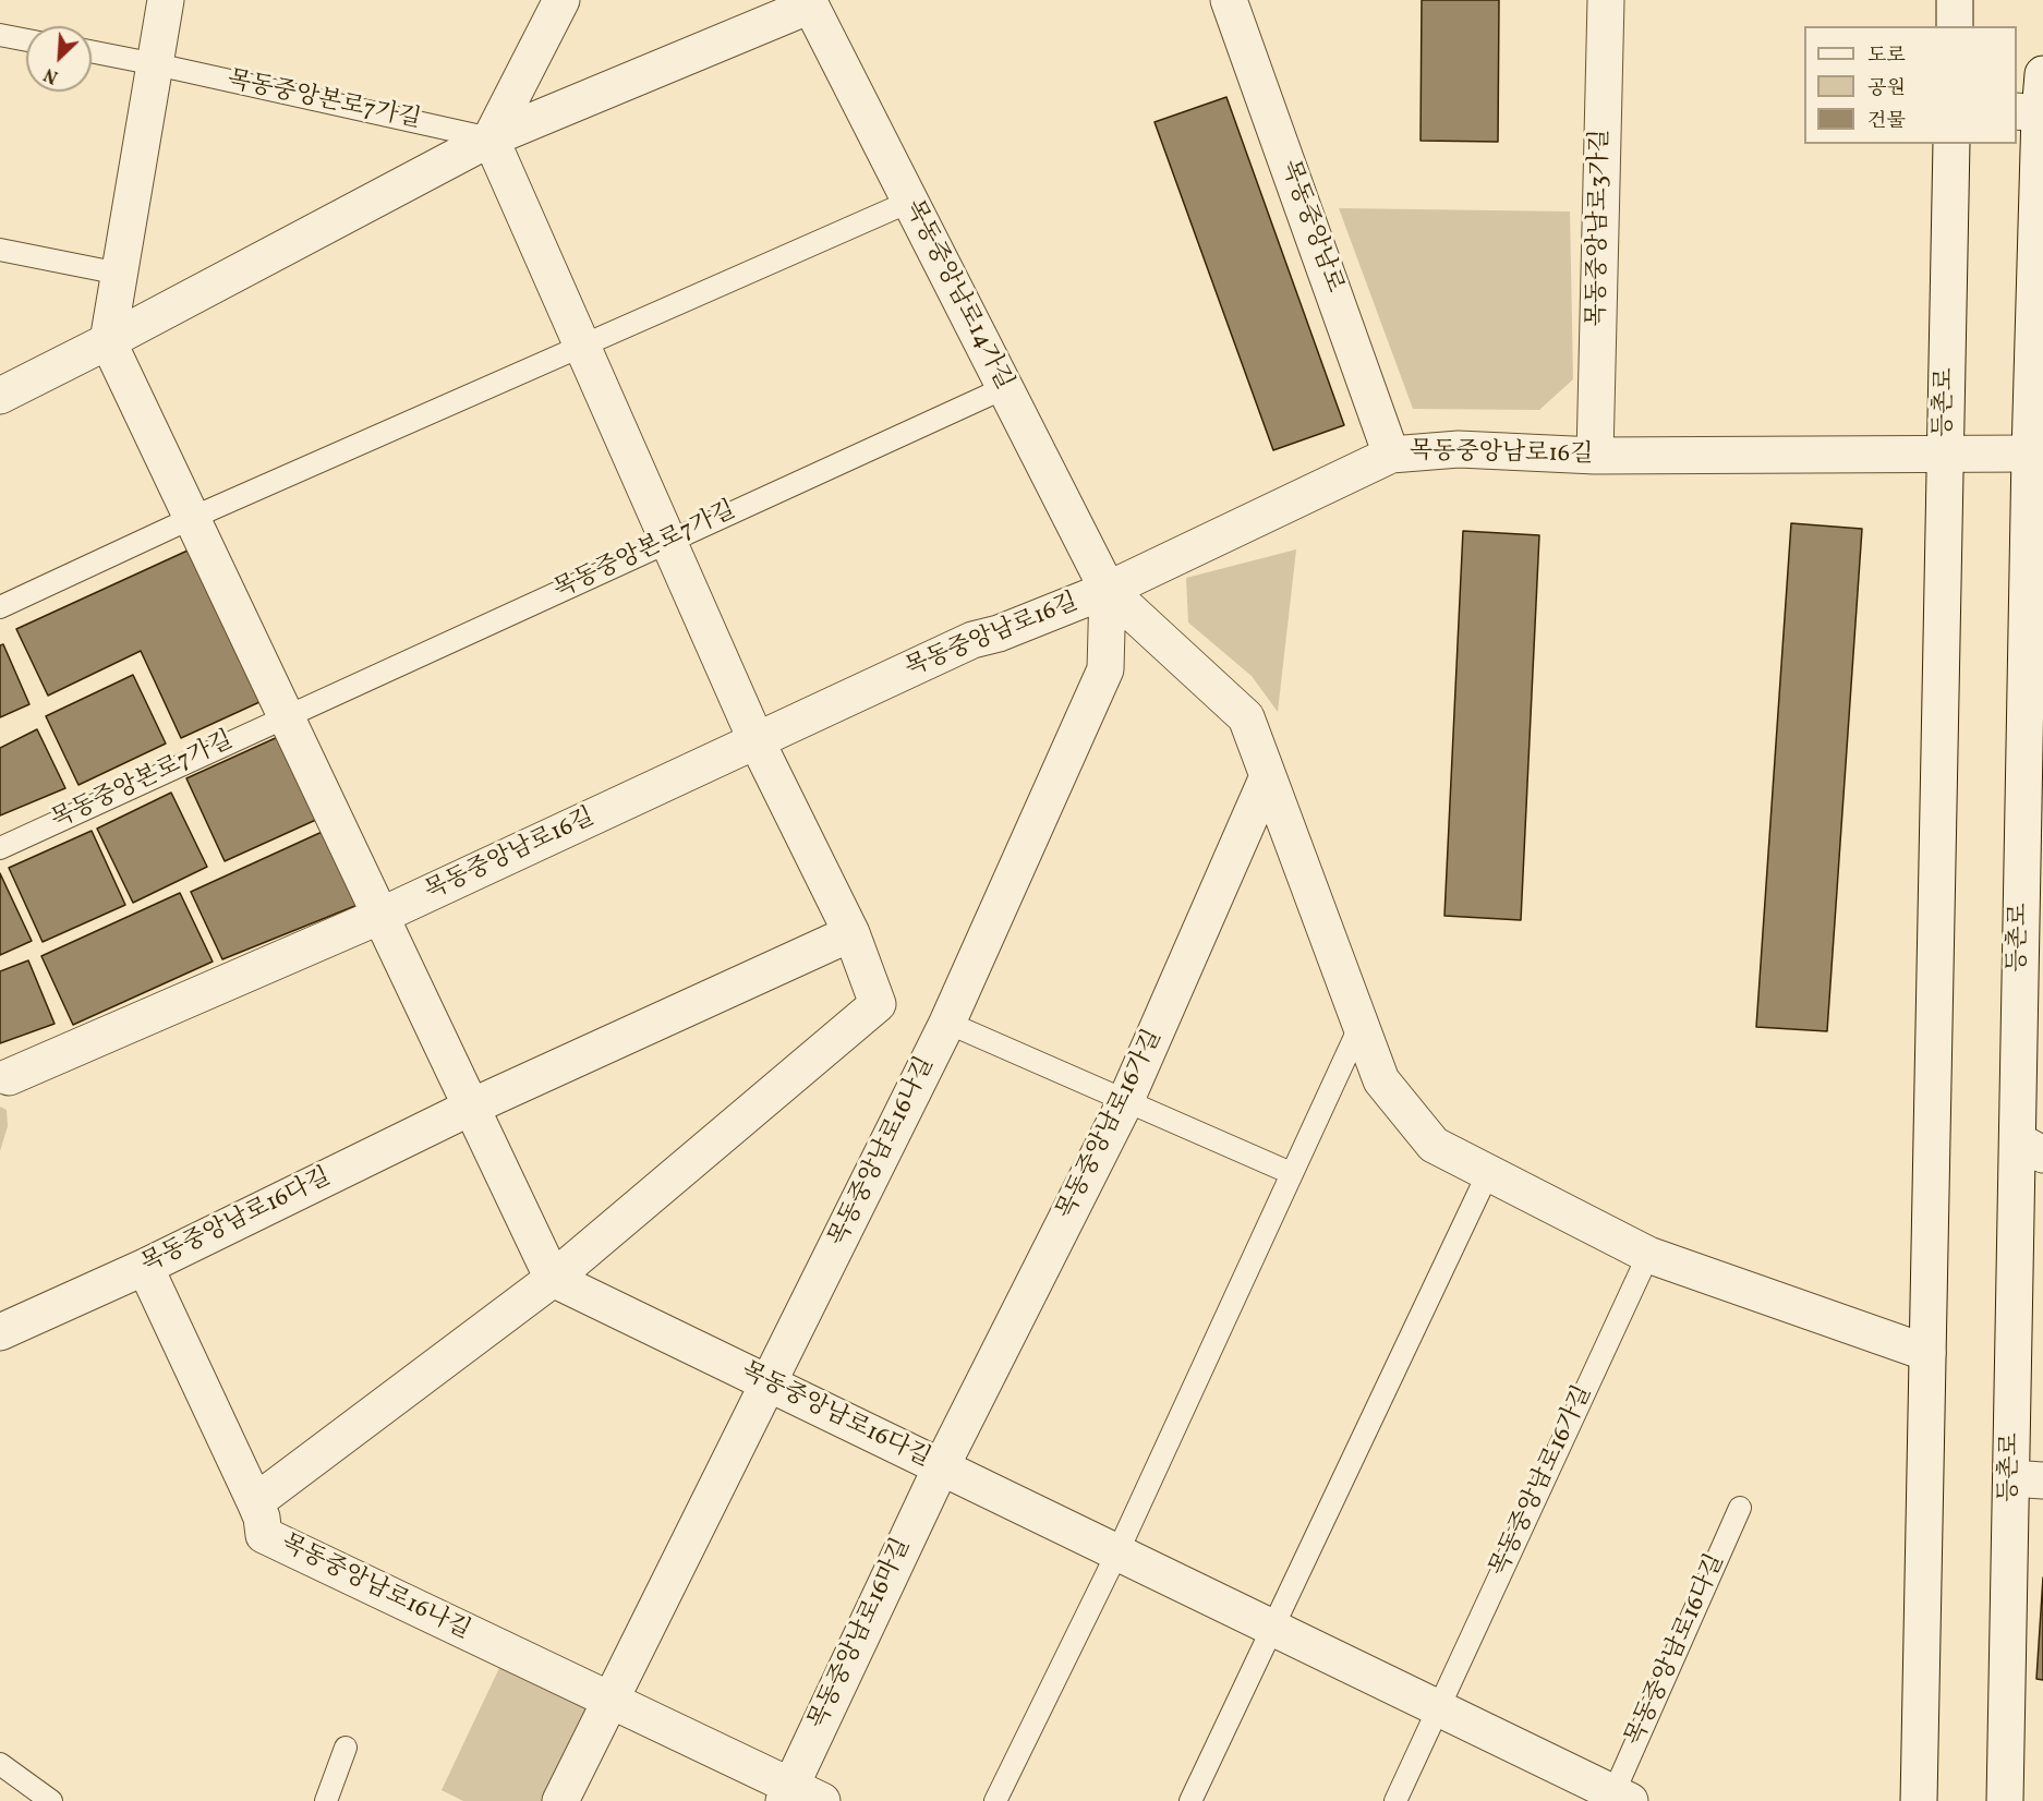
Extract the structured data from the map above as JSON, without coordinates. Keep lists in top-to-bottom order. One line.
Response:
{"streets":{"street":["목동중앙본로7가길","목동중앙남로","목동중앙남로3가길","목동중앙남로14가길","등촌로","목동중앙남로16길","목동중앙남로16가길","목동중앙남로16나길","목동중앙남로16다길","목동중앙남로16마길"]},"crossings":[["목동중앙본로7가길","목동중앙남로14가길"],["목동중앙남로","목동중앙남로16길"],["목동중앙남로3가길","목동중앙남로16길"],["목동중앙남로14가길","목동중앙남로16길"],["목동중앙남로14가길","목동중앙남로16나길"],["등촌로","목동중앙남로16길"],["목동중앙남로16길","목동중앙남로16나길"],["목동중앙남로16가길","목동중앙남로16다길"],["목동중앙남로16가길","목동중앙남로16마길"],["목동중앙남로16나길","목동중앙남로16다길"],["목동중앙남로16나길","목동중앙남로16마길"],["목동중앙남로16다길","목동중앙남로16마길"]],"legend":["도로","공원","건물"],"north":"bottom left"}
